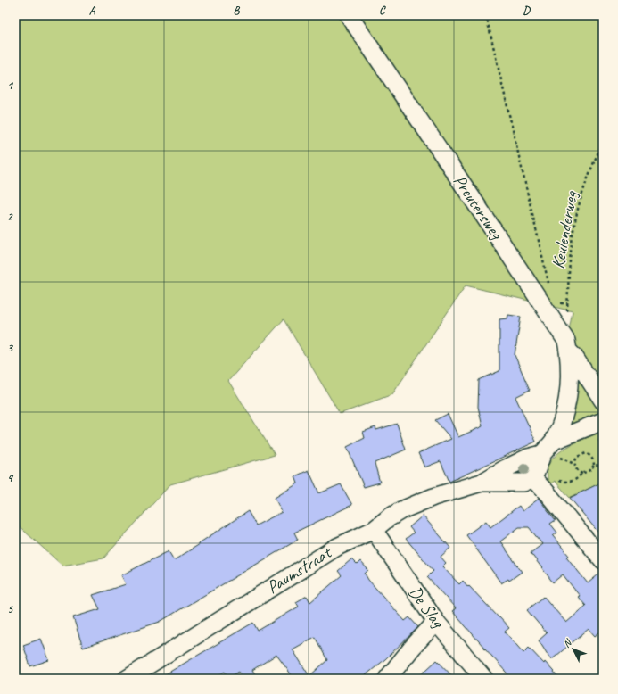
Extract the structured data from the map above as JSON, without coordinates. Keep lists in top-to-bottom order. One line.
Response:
{"streets":{"street":["Preutersweg","Paumstraat","De Slag"],"path":["Keulenderweg"]},"crossings":[["Paumstraat","De Slag"]],"north":"top left","grid":{"columns":["A","B","C","D"],"rows":["1","2","3","4","5"]}}
